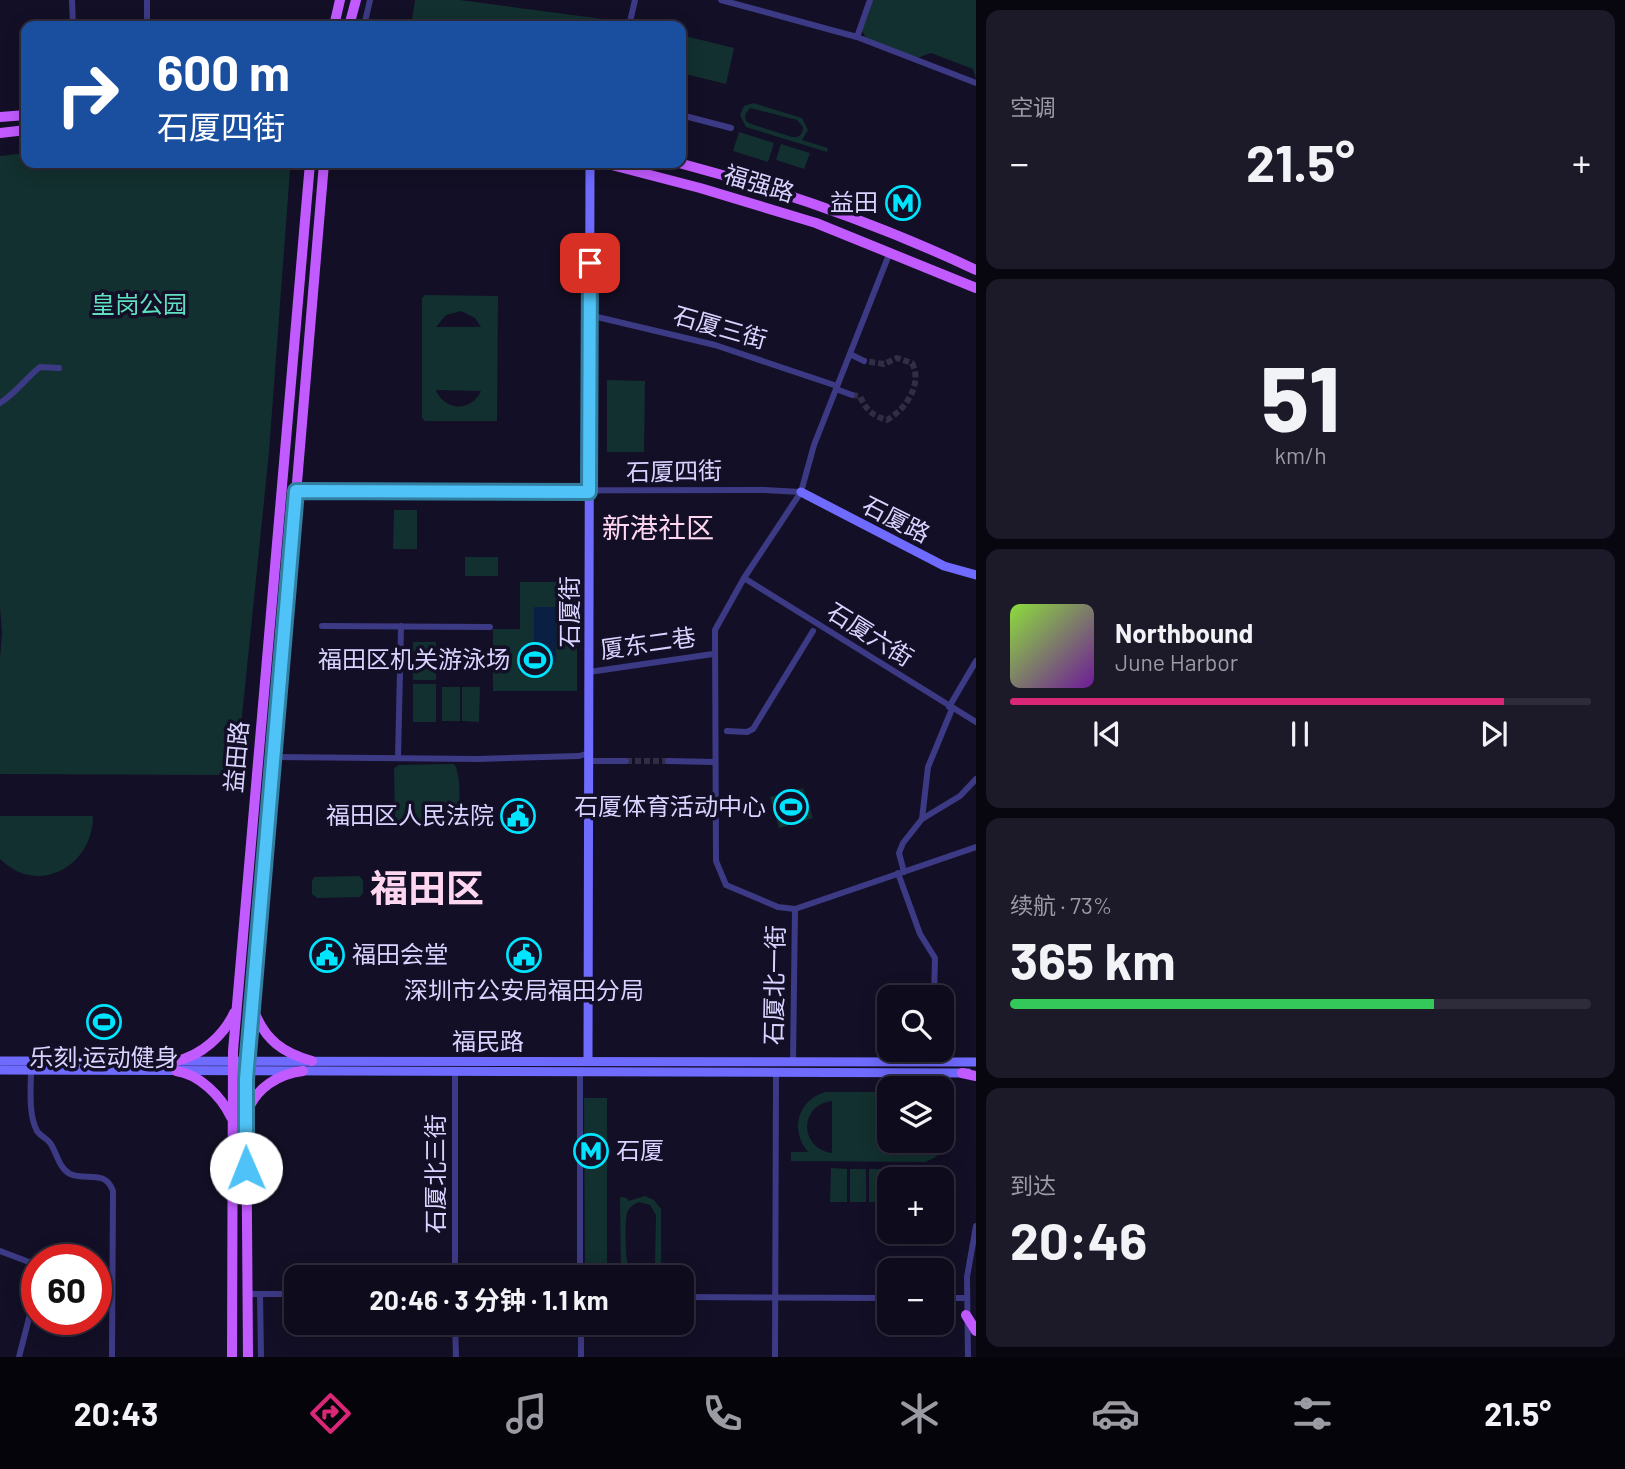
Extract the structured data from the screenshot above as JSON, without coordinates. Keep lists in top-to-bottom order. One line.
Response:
{"streets":{"main road":["福强路","石厦路","石厦街","益田路","福民路"],"street":["石厦三街","石厦四街","石厦六街","厦东二巷","石厦北一街","石厦北三街"]},"crossings":[["石厦三街","石厦街"],["石厦四街","石厦路"],["石厦四街","石厦街"],["石厦四街","益田路"],["石厦街","厦东二巷"],["石厦街","福民路"],["益田路","福民路"],["石厦北一街","福民路"],["福民路","石厦北三街"]],"districts":["新港社区","福田区"],"parks":["皇岗公园"],"places":{"metro station":["益田","石厦"],"sports":["福田区机关游泳场","石厦体育活动中心","乐刻·运动健身"],"public building":["福田区人民法院","福田会堂","深圳市公安局福田分局"]},"page":{"tile":["空调",["51","km/h"],["续航 · 73%","365 km"],["到达","20:46"]],"turn":["600 m","石厦四街"],"heat":["−","21.5°","+"],"song":["Northbound","June Harbor"],"map_buttons":["+","−"],"limit":"60","trip":"20:46 · 3 分钟 · 1.1 km","tabs":["20:43","21.5°"]}}
